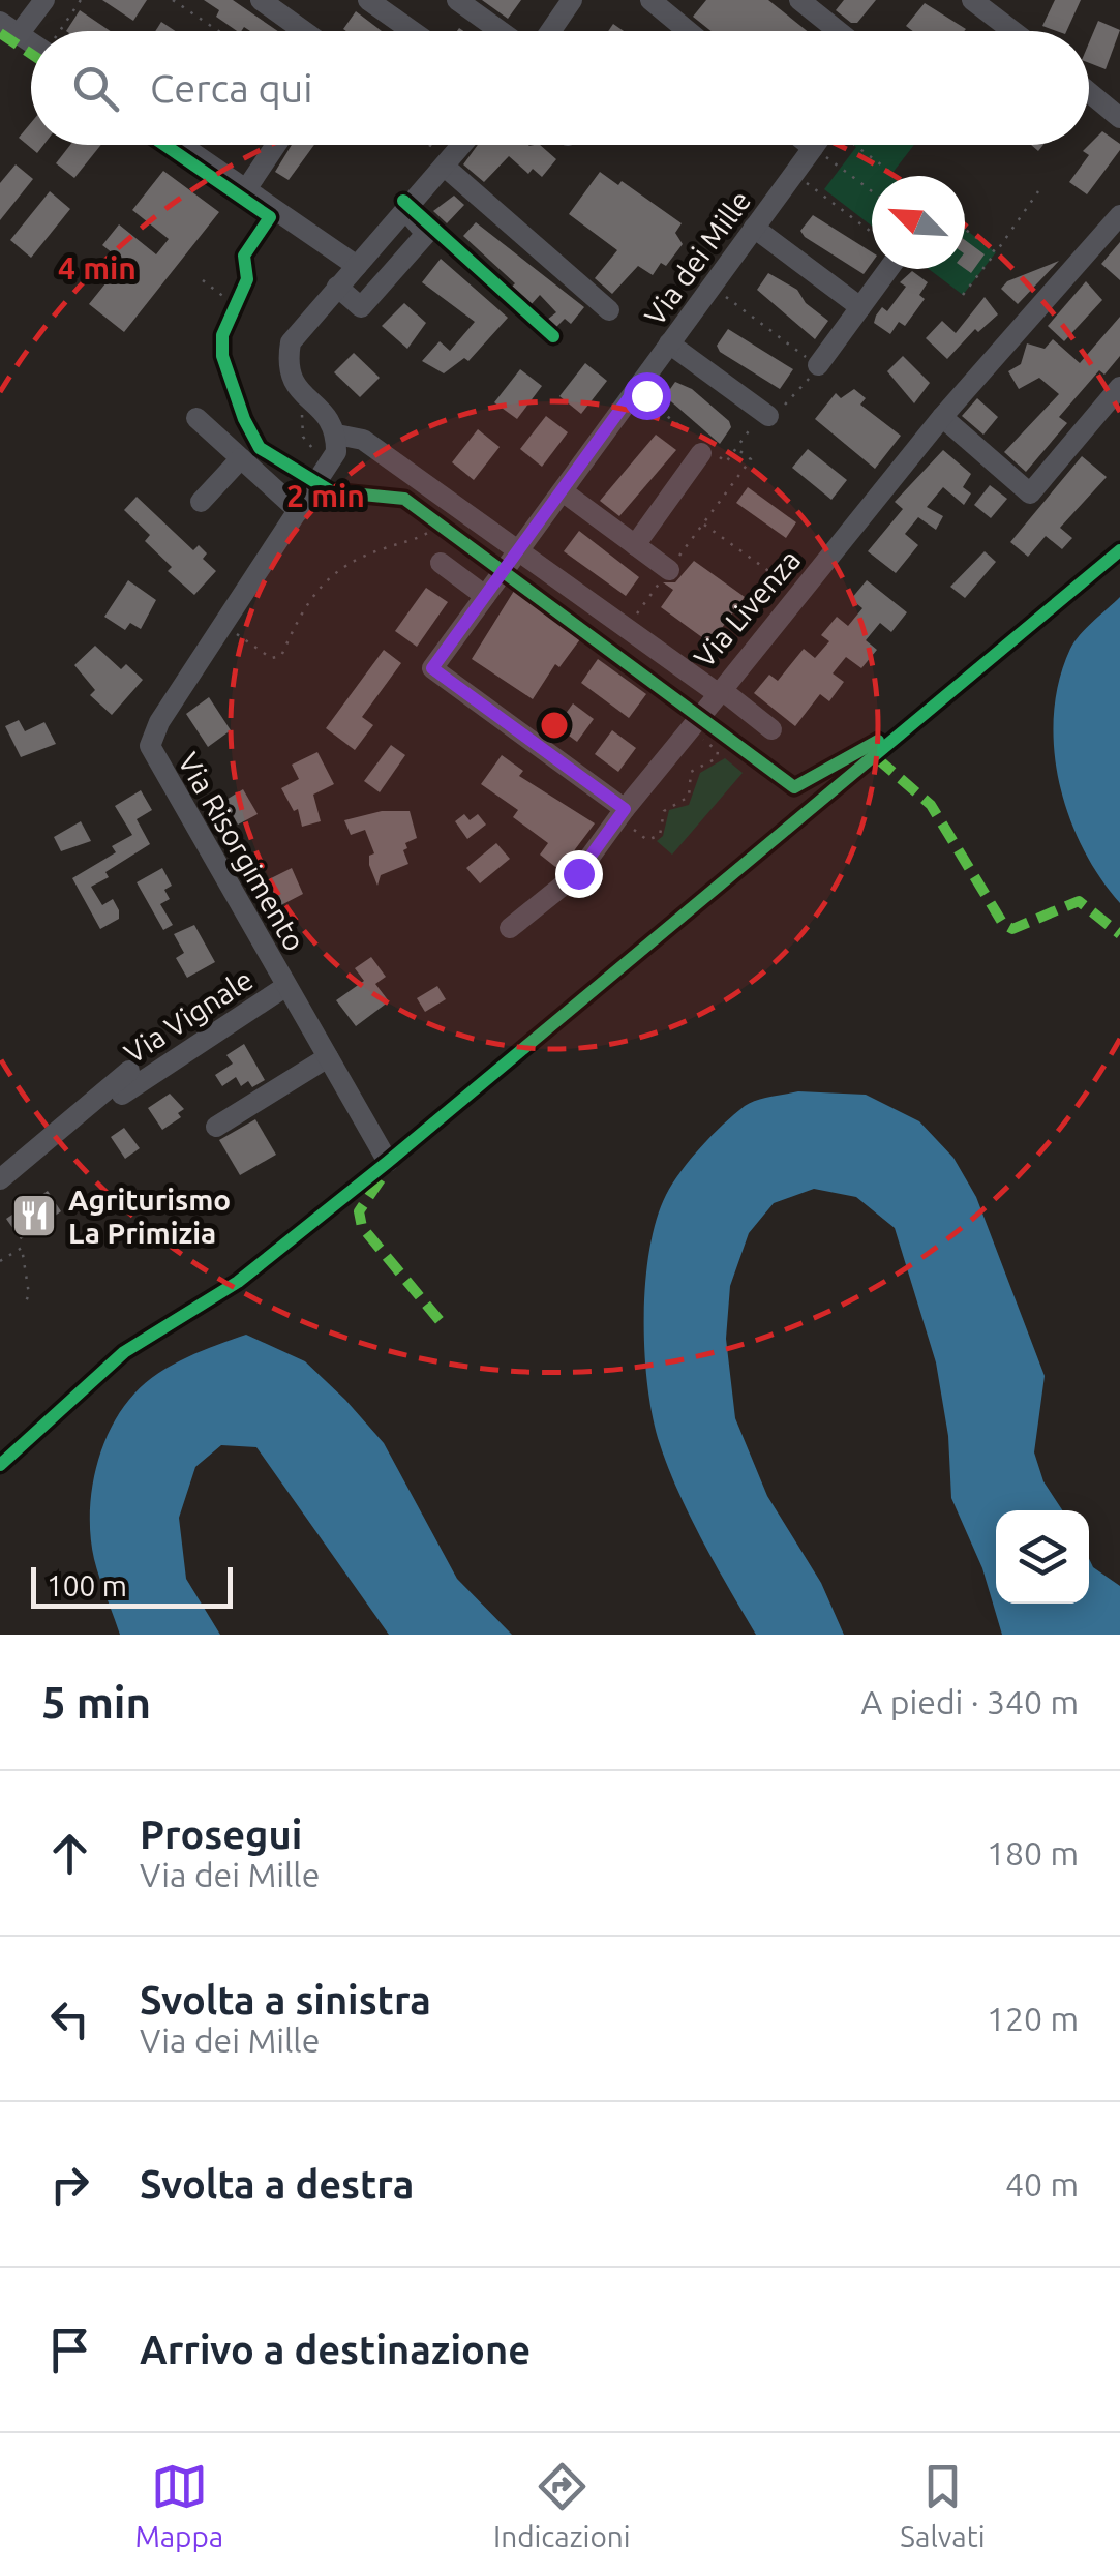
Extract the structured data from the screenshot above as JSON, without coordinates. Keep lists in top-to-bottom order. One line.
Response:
{"streets":{"street":["Via dei Mille","Via Livenza","Via Risorgimento","Via Vignale"]},"crossings":[["Via dei Mille","Via Livenza"],["Via Livenza","Via Risorgimento"],["Via Risorgimento","Via Vignale"]],"places":{"restaurant":["Agriturismo La Primizia"]},"scale_bar":"100 m","north":"top left","page":{"search":"Cerca qui","scale":"100 m","heading":["5 min","A piedi · 340 m"],"list":[["Prosegui","Via dei Mille","180 m"],["Svolta a sinistra","Via dei Mille","120 m"],["Svolta a destra","40 m"],"Arrivo a destinazione"],"nav":["Mappa","Indicazioni","Salvati"]},"rings":["4 min","2 min"]}
